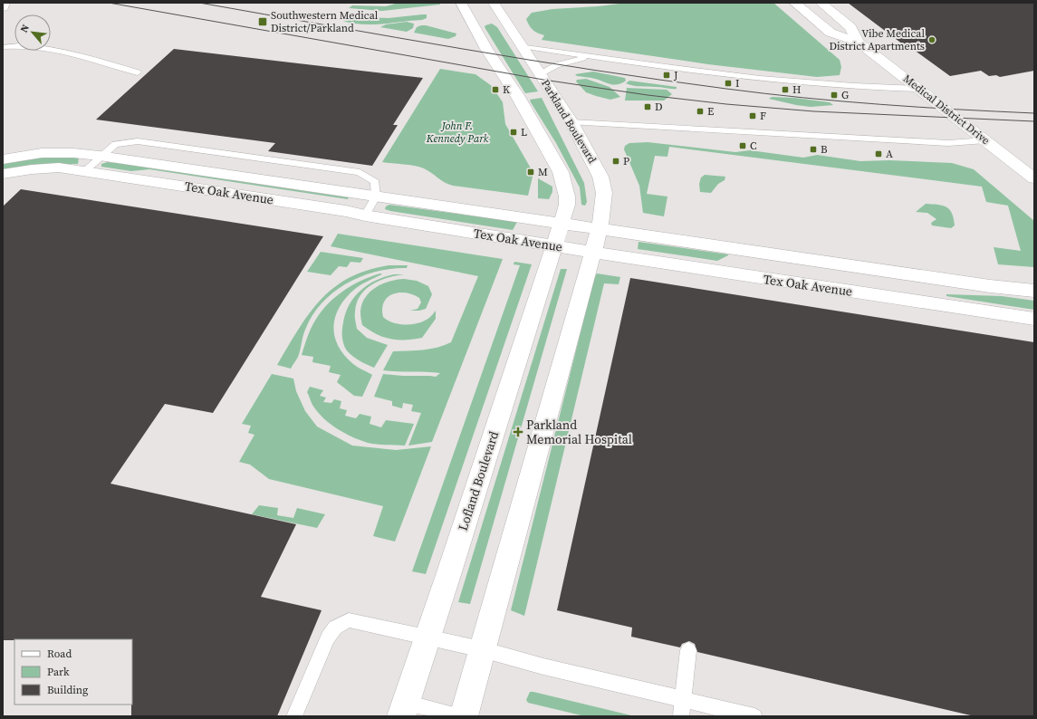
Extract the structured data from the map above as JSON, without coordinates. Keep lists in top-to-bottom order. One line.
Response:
{"streets":{"street":["Medical District Drive","Parkland Boulevard","Tex Oak Avenue","Lofland Boulevard"]},"crossings":[["Parkland Boulevard","Tex Oak Avenue"],["Parkland Boulevard","Lofland Boulevard"],["Tex Oak Avenue","Lofland Boulevard"]],"parks":["John F. Kennedy Park"],"places":{"transit":["Southwestern Medical District/Parkland","J","I","K","H","G","D","E","F","L","C","B","A","P","M"],"other":["Vibe Medical District Apartments"],"health":["Parkland Memorial Hospital"]},"legend":["Road","Park","Building"],"north":"top left"}
